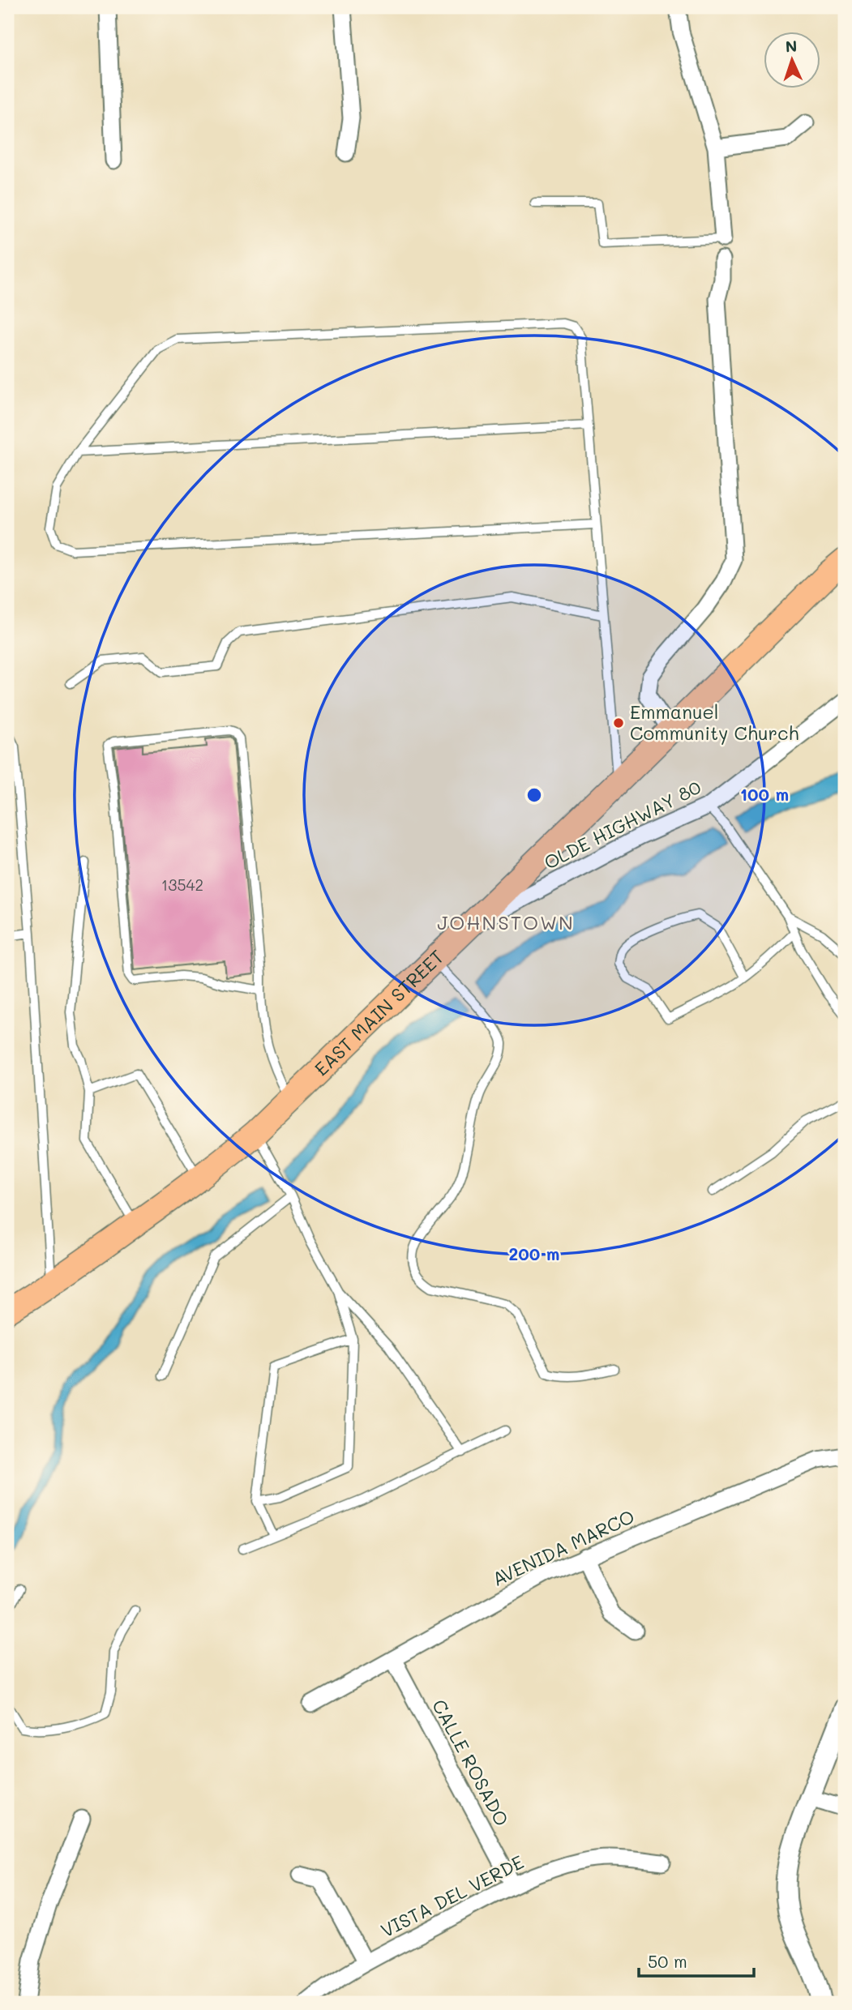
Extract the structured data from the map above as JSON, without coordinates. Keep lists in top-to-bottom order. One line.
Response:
{"streets":{"main road":["EAST MAIN STREET"],"street":["OLDE HIGHWAY 80","AVENIDA MARCO","CALLE ROSADO","VISTA DEL VERDE"]},"crossings":[["OLDE HIGHWAY 80","EAST MAIN STREET"],["AVENIDA MARCO","CALLE ROSADO"],["CALLE ROSADO","VISTA DEL VERDE"]],"districts":["JOHNSTOWN"],"places":["Emmanuel Community Church"],"house_numbers":["13542"],"scale_bar":"50 m","north":"top","rings":["100 m","200 m"]}
